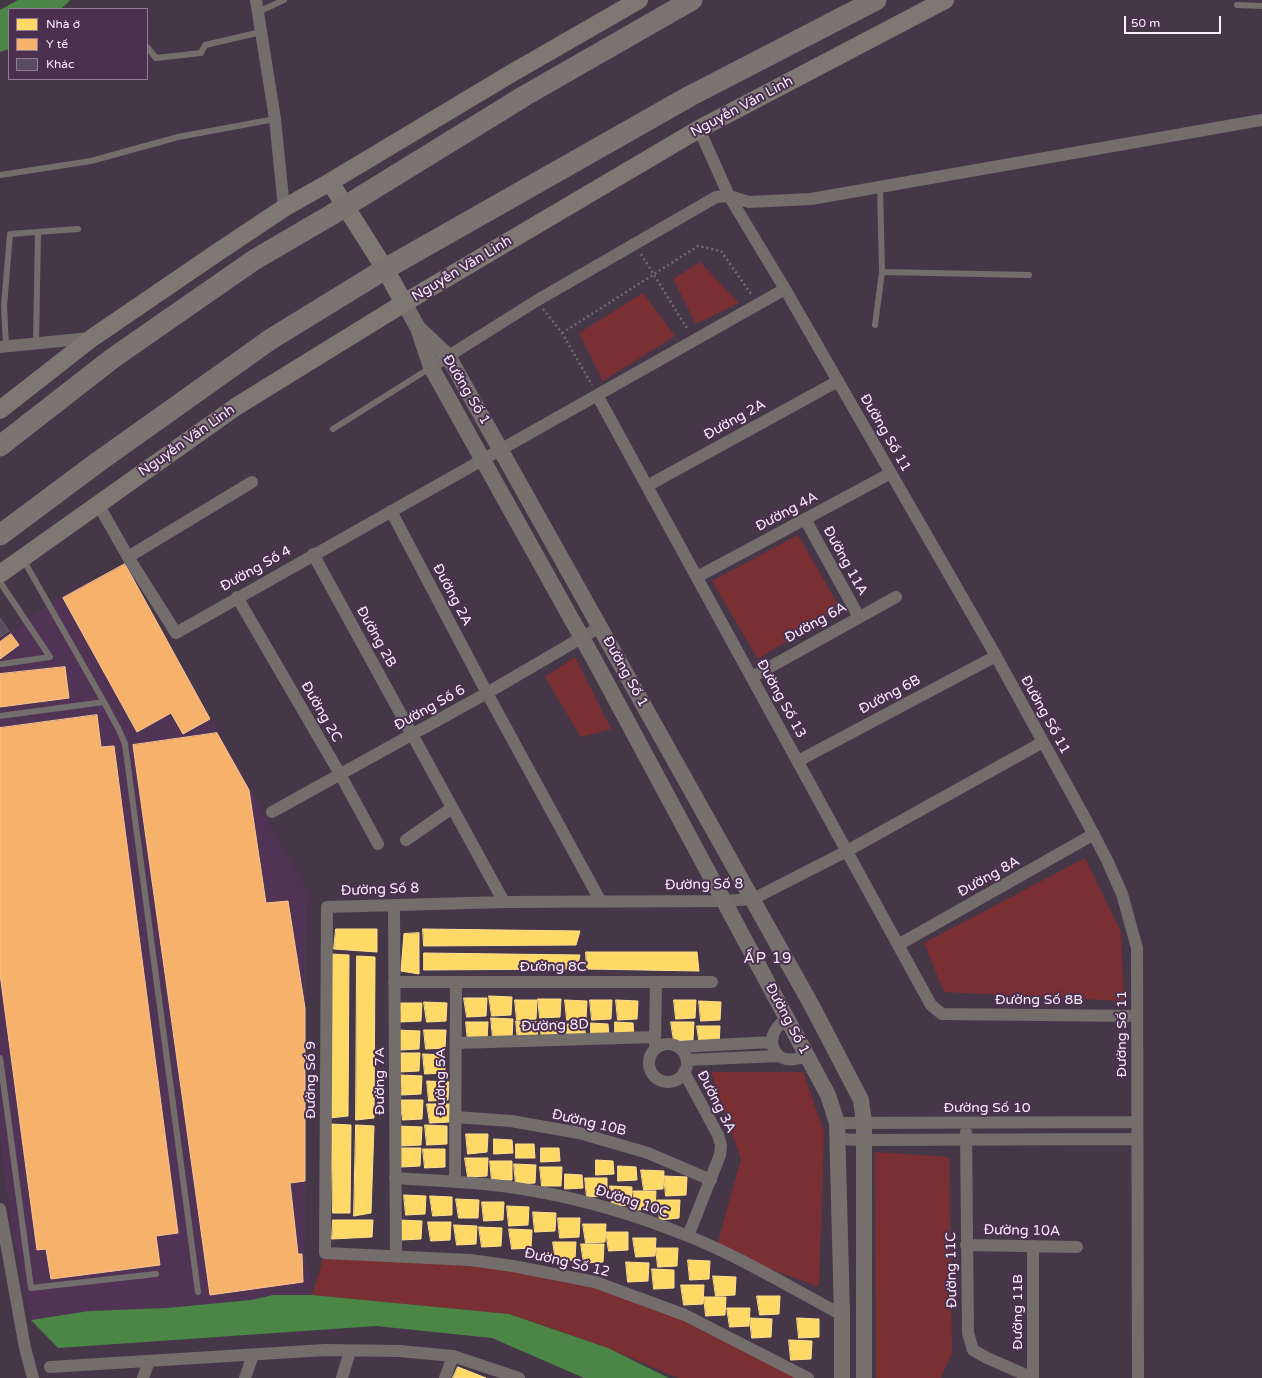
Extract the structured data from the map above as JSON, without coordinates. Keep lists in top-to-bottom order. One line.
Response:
{"streets":{"main road":["Nguyễn Văn Linh"],"street":["Đường Số 1","Đường 2A","Đường Số 11","Đường 4A","Đường 11A","Đường Số 4","Đường 6A","Đường 2B","Đường 6B","Đường Số 13","Đường Số 6","Đường 2C","Đường 8A","Đường Số 8","Đường 8C","Đường Số 8B","Đường 8D","Đường Số 9","Đường 7A","Đường 5A","Đường 3A","Đường Số 10","Đường 10B","Đường 10C","Đường 10A","Đường Số 12","Đường 11C","Đường 11B"]},"crossings":[["Nguyễn Văn Linh","Đường Số 11"],["Nguyễn Văn Linh","Đường Số 4"],["Đường Số 1","Đường Số 4"],["Đường Số 1","Đường Số 6"],["Đường Số 1","Đường Số 8"],["Đường Số 1","Đường Số 10"],["Đường Số 1","Đường 10C"],["Đường 2A","Đường Số 11"],["Đường 2A","Đường Số 4"],["Đường 2A","Đường Số 13"],["Đường 2A","Đường Số 6"],["Đường 2A","Đường Số 8"],["Đường Số 11","Đường 4A"],["Đường Số 11","Đường Số 4"],["Đường Số 11","Đường 6B"],["Đường Số 11","Đường 8A"],["Đường Số 11","Đường Số 8"],["Đường Số 11","Đường Số 8B"],["Đường Số 11","Đường Số 10"],["Đường 4A","Đường 11A"],["Đường 4A","Đường Số 13"],["Đường 11A","Đường 6A"],["Đường Số 4","Đường 2B"],["Đường Số 4","Đường Số 13"],["Đường Số 4","Đường 2C"],["Đường 6A","Đường Số 13"],["Đường 2B","Đường Số 6"],["Đường 2B","Đường Số 8"],["Đường 6B","Đường Số 13"],["Đường Số 13","Đường 8A"],["Đường Số 13","Đường Số 8"],["Đường Số 13","Đường Số 8B"],["Đường Số 6","Đường 2C"],["Đường Số 8","Đường Số 9"],["Đường Số 8","Đường 7A"],["Đường 8C","Đường 7A"],["Đường 8C","Đường 5A"],["Đường 8D","Đường 5A"],["Đường 8D","Đường 3A"],["Đường Số 9","Đường Số 12"],["Đường 7A","Đường 10C"],["Đường 7A","Đường Số 12"],["Đường 5A","Đường 10B"],["Đường 5A","Đường 10C"],["Đường 3A","Đường 10B"],["Đường 3A","Đường 10C"],["Đường Số 10","Đường 11C"],["Đường 10A","Đường 11C"],["Đường 10A","Đường 11B"],["Đường 11C","Đường 11B"]],"districts":["ẤP 19"],"legend":["Nhà ở","Y tế","Khác"],"scale_bar":"50 m"}
